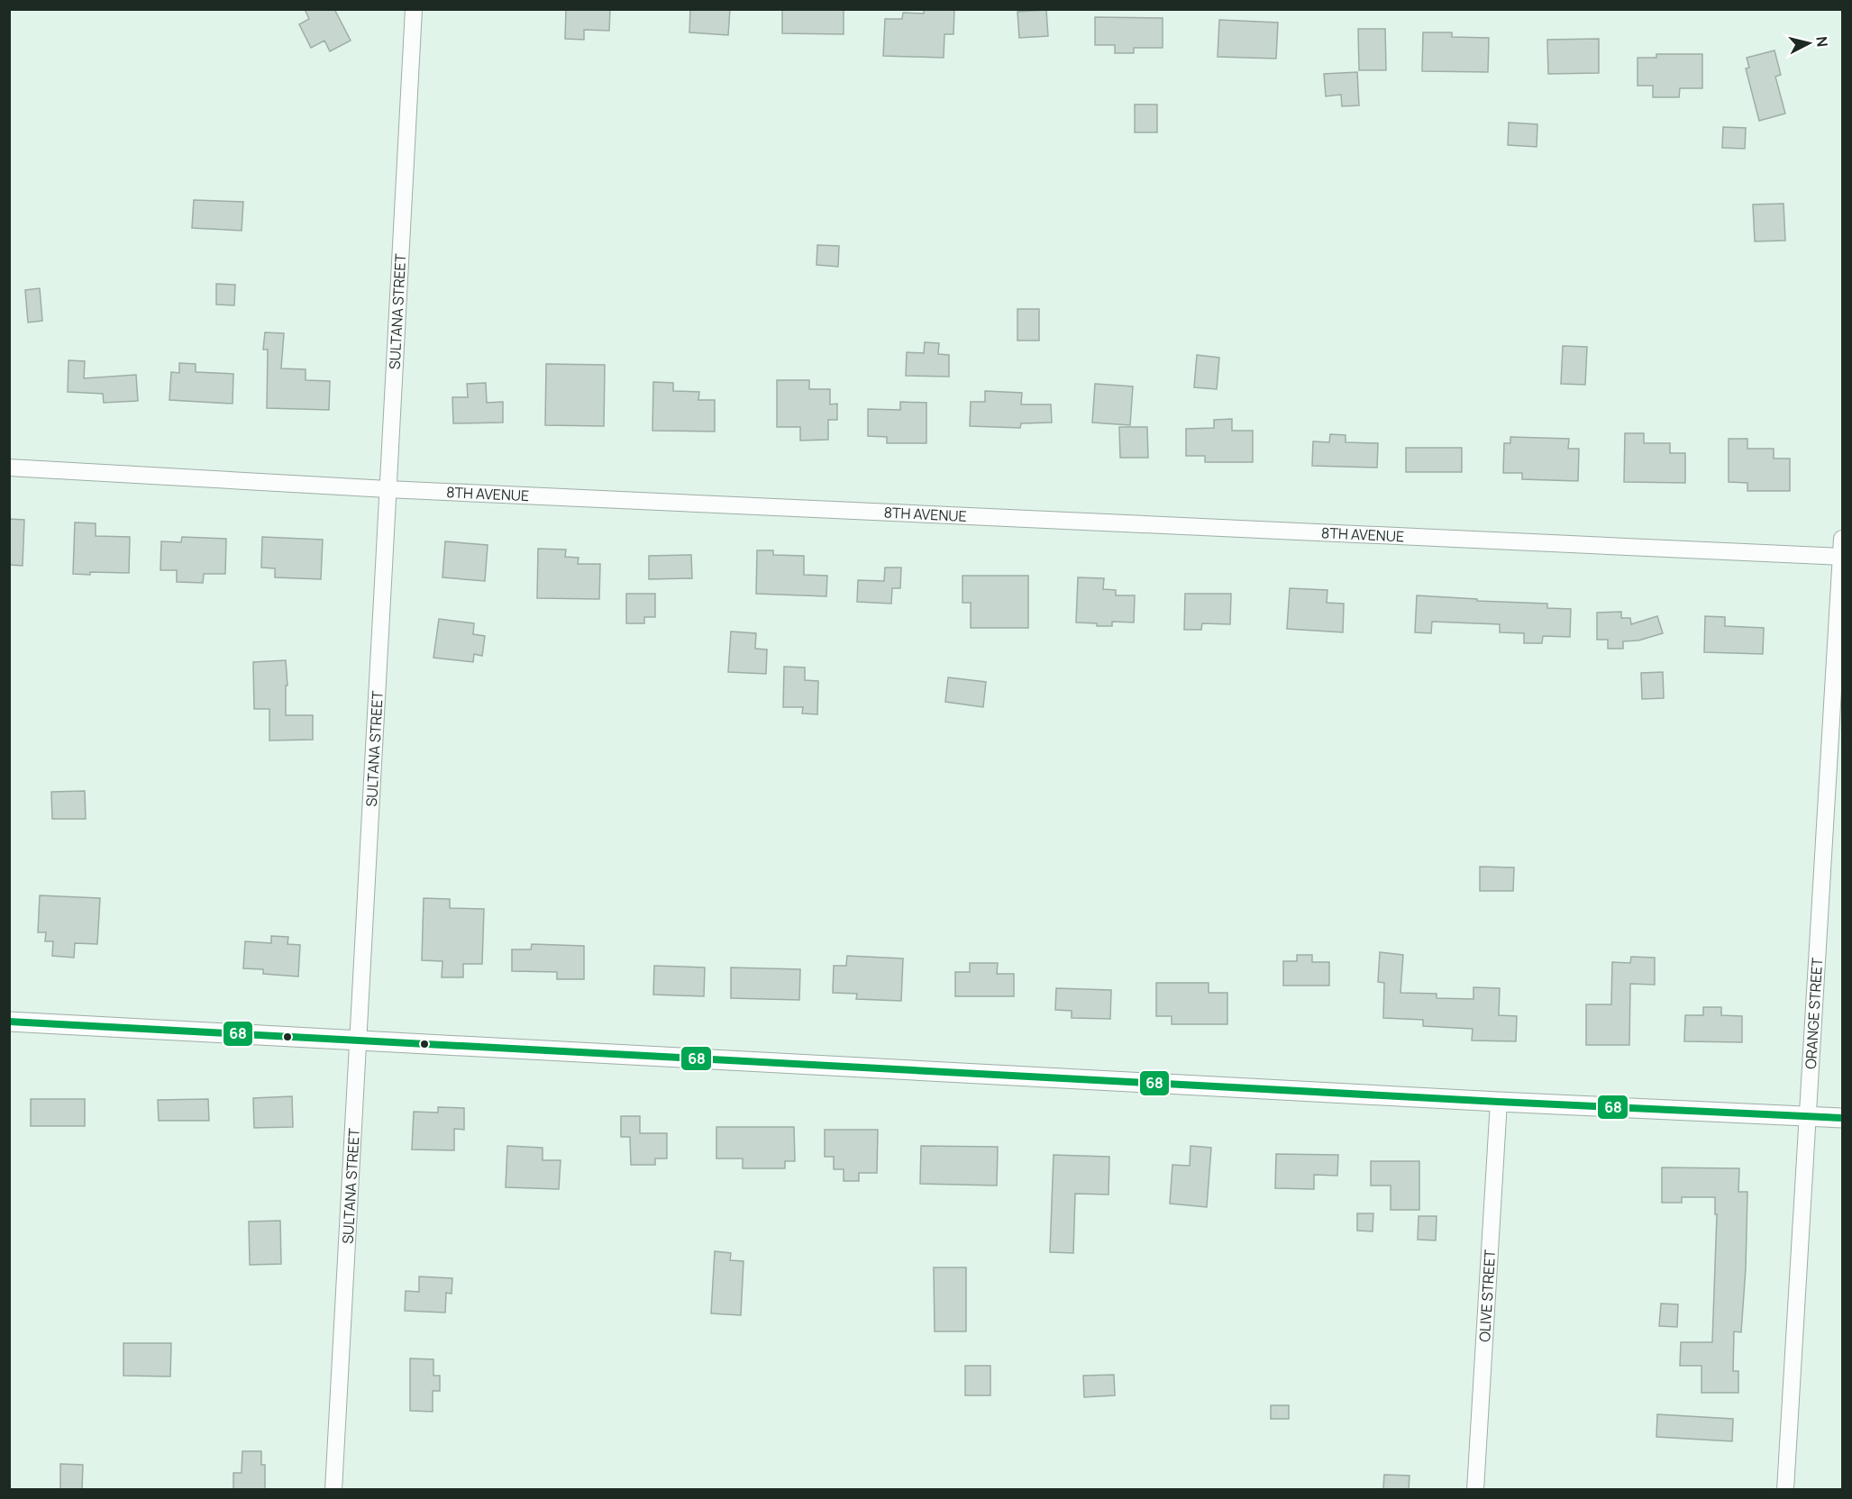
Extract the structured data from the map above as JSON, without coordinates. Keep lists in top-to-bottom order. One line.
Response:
{"streets":{"street":["SULTANA STREET","8TH AVENUE","ORANGE STREET","OLIVE STREET"]},"crossings":[["SULTANA STREET","8TH AVENUE"],["8TH AVENUE","ORANGE STREET"]],"lines":["transit line 68"],"north":"right"}
